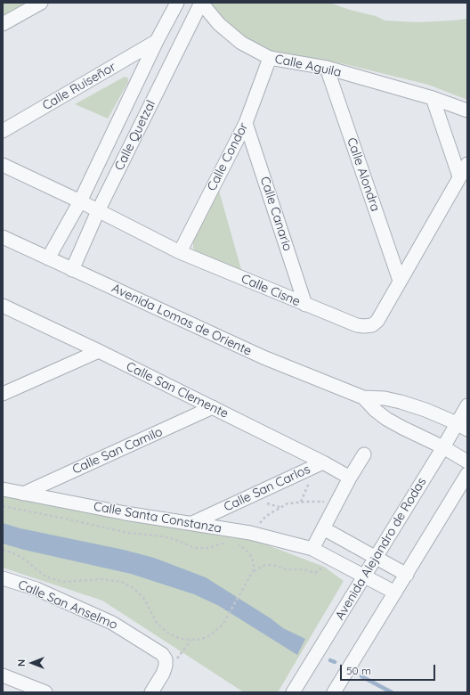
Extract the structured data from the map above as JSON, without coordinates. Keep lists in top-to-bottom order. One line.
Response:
{"streets":{"street":["Calle Aguila","Calle Ruiseñor","Calle Quetzal","Calle Condor","Calle Alondra","Calle Canario","Calle Cisne","Avenida Lomas de Oriente","Calle San Clemente","Calle San Camilo","Calle San Carlos","Calle Santa Constanza","Avenida Alejandro de Rodas","Calle San Anselmo"]},"crossings":[["Calle Aguila","Calle Quetzal"],["Calle Aguila","Calle Condor"],["Calle Aguila","Calle Alondra"],["Calle Ruiseñor","Calle Quetzal"],["Calle Quetzal","Calle Cisne"],["Calle Quetzal","Avenida Lomas de Oriente"],["Calle Condor","Calle Canario"],["Calle Condor","Calle Cisne"],["Calle Alondra","Calle Cisne"],["Calle Canario","Calle Cisne"],["Avenida Lomas de Oriente","Avenida Alejandro de Rodas"],["Calle San Clemente","Calle San Camilo"],["Calle San Clemente","Calle San Carlos"],["Calle San Camilo","Calle Santa Constanza"],["Calle San Carlos","Calle Santa Constanza"],["Calle Santa Constanza","Avenida Alejandro de Rodas"]],"scale_bar":"50 m","north":"left"}
